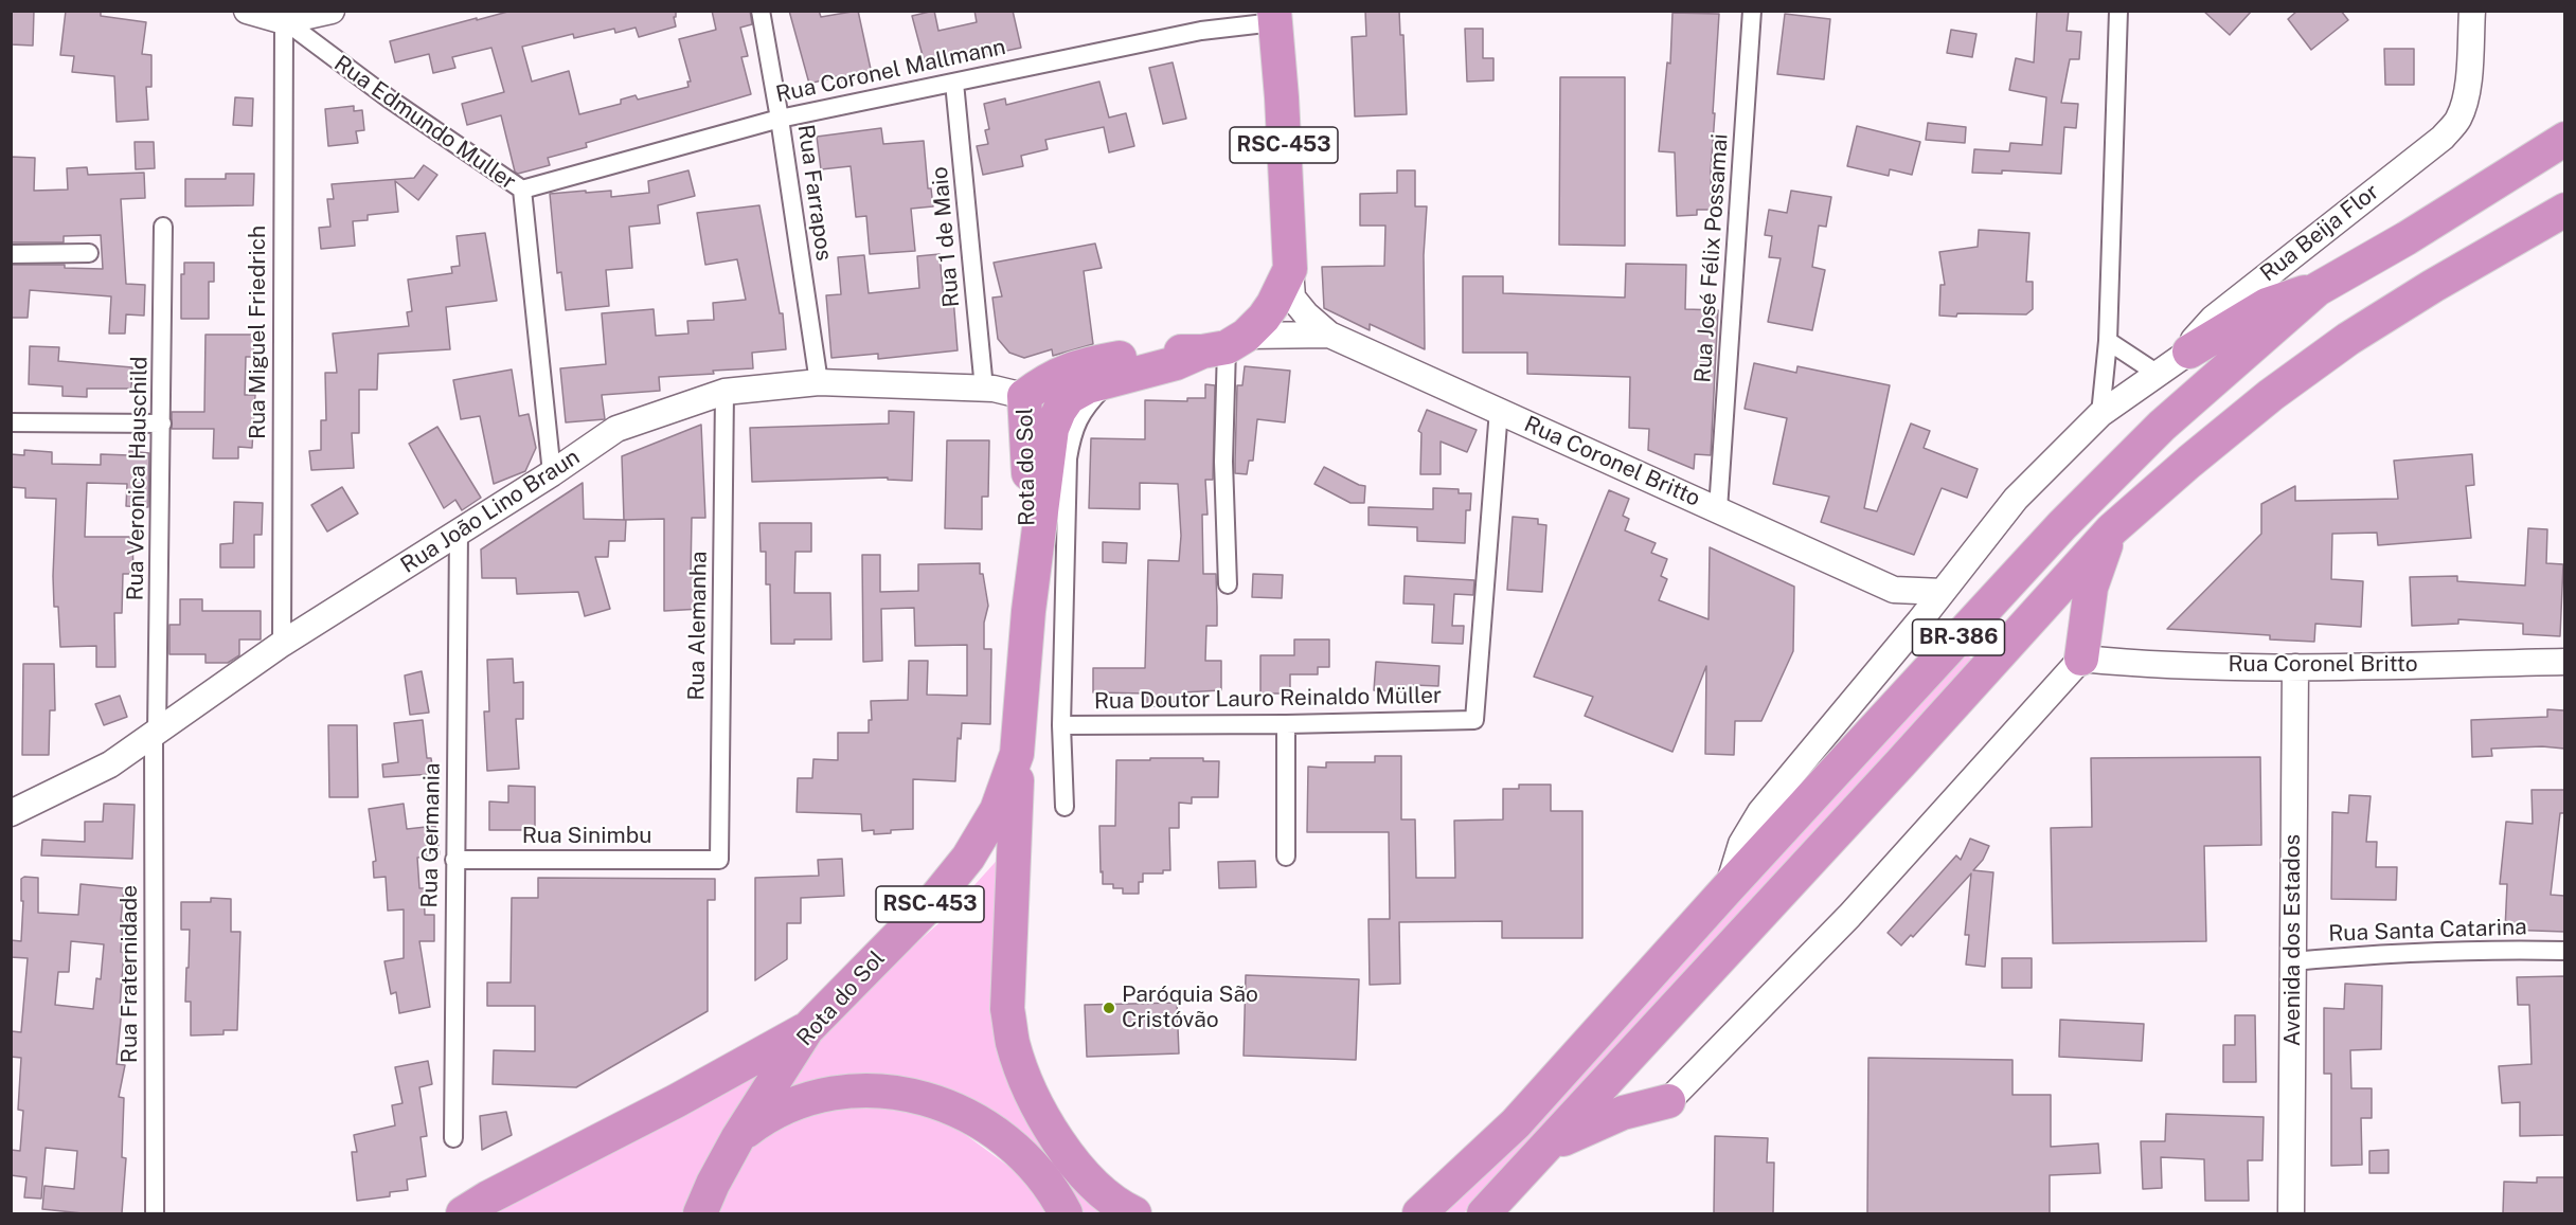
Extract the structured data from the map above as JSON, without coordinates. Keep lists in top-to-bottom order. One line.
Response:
{"streets":{"highway":["RSC-453","Rota do Sol","BR-386"],"street":["Rua Coronel Mallmann","Rua Edmundo Muller","Rua Farrapos","Rua Beija Flor","Rua 1 de Maio","Rua José Félix Possamai","Rua Miguel Friedrich","Rua Coronel Britto","Rua Veronica Hauschild","Rua João Lino Braun","Rua Alemanha","Rua Doutor Lauro Reinaldo Müller","Rua Germania","Rua Sinimbu","Rua Santa Catarina","Avenida dos Estados","Rua Fraternidade"]},"crossings":[["Rua Coronel Mallmann","Rua Edmundo Muller"],["Rua Coronel Mallmann","RSC-453"],["Rua Coronel Mallmann","Rua Farrapos"],["Rua Coronel Mallmann","Rua 1 de Maio"],["Rua Edmundo Muller","Rua Miguel Friedrich"],["Rua Edmundo Muller","Rua João Lino Braun"],["RSC-453","Rota do Sol"],["Rua Farrapos","Rua João Lino Braun"],["Rua 1 de Maio","Rua João Lino Braun"],["Rua José Félix Possamai","Rua Coronel Britto"],["Rua Miguel Friedrich","Rua João Lino Braun"],["Rua Coronel Britto","Rua Doutor Lauro Reinaldo Müller"],["Rua Coronel Britto","Avenida dos Estados"],["Rota do Sol","Rua João Lino Braun"],["Rua Veronica Hauschild","Rua João Lino Braun"],["Rua Veronica Hauschild","Rua Fraternidade"],["Rua João Lino Braun","Rua Alemanha"],["Rua João Lino Braun","Rua Germania"],["Rua João Lino Braun","Rua Fraternidade"],["Rua Alemanha","Rua Sinimbu"],["Rua Germania","Rua Sinimbu"],["Rua Santa Catarina","Avenida dos Estados"]],"places":["Paróquia São Cristóvão"]}
